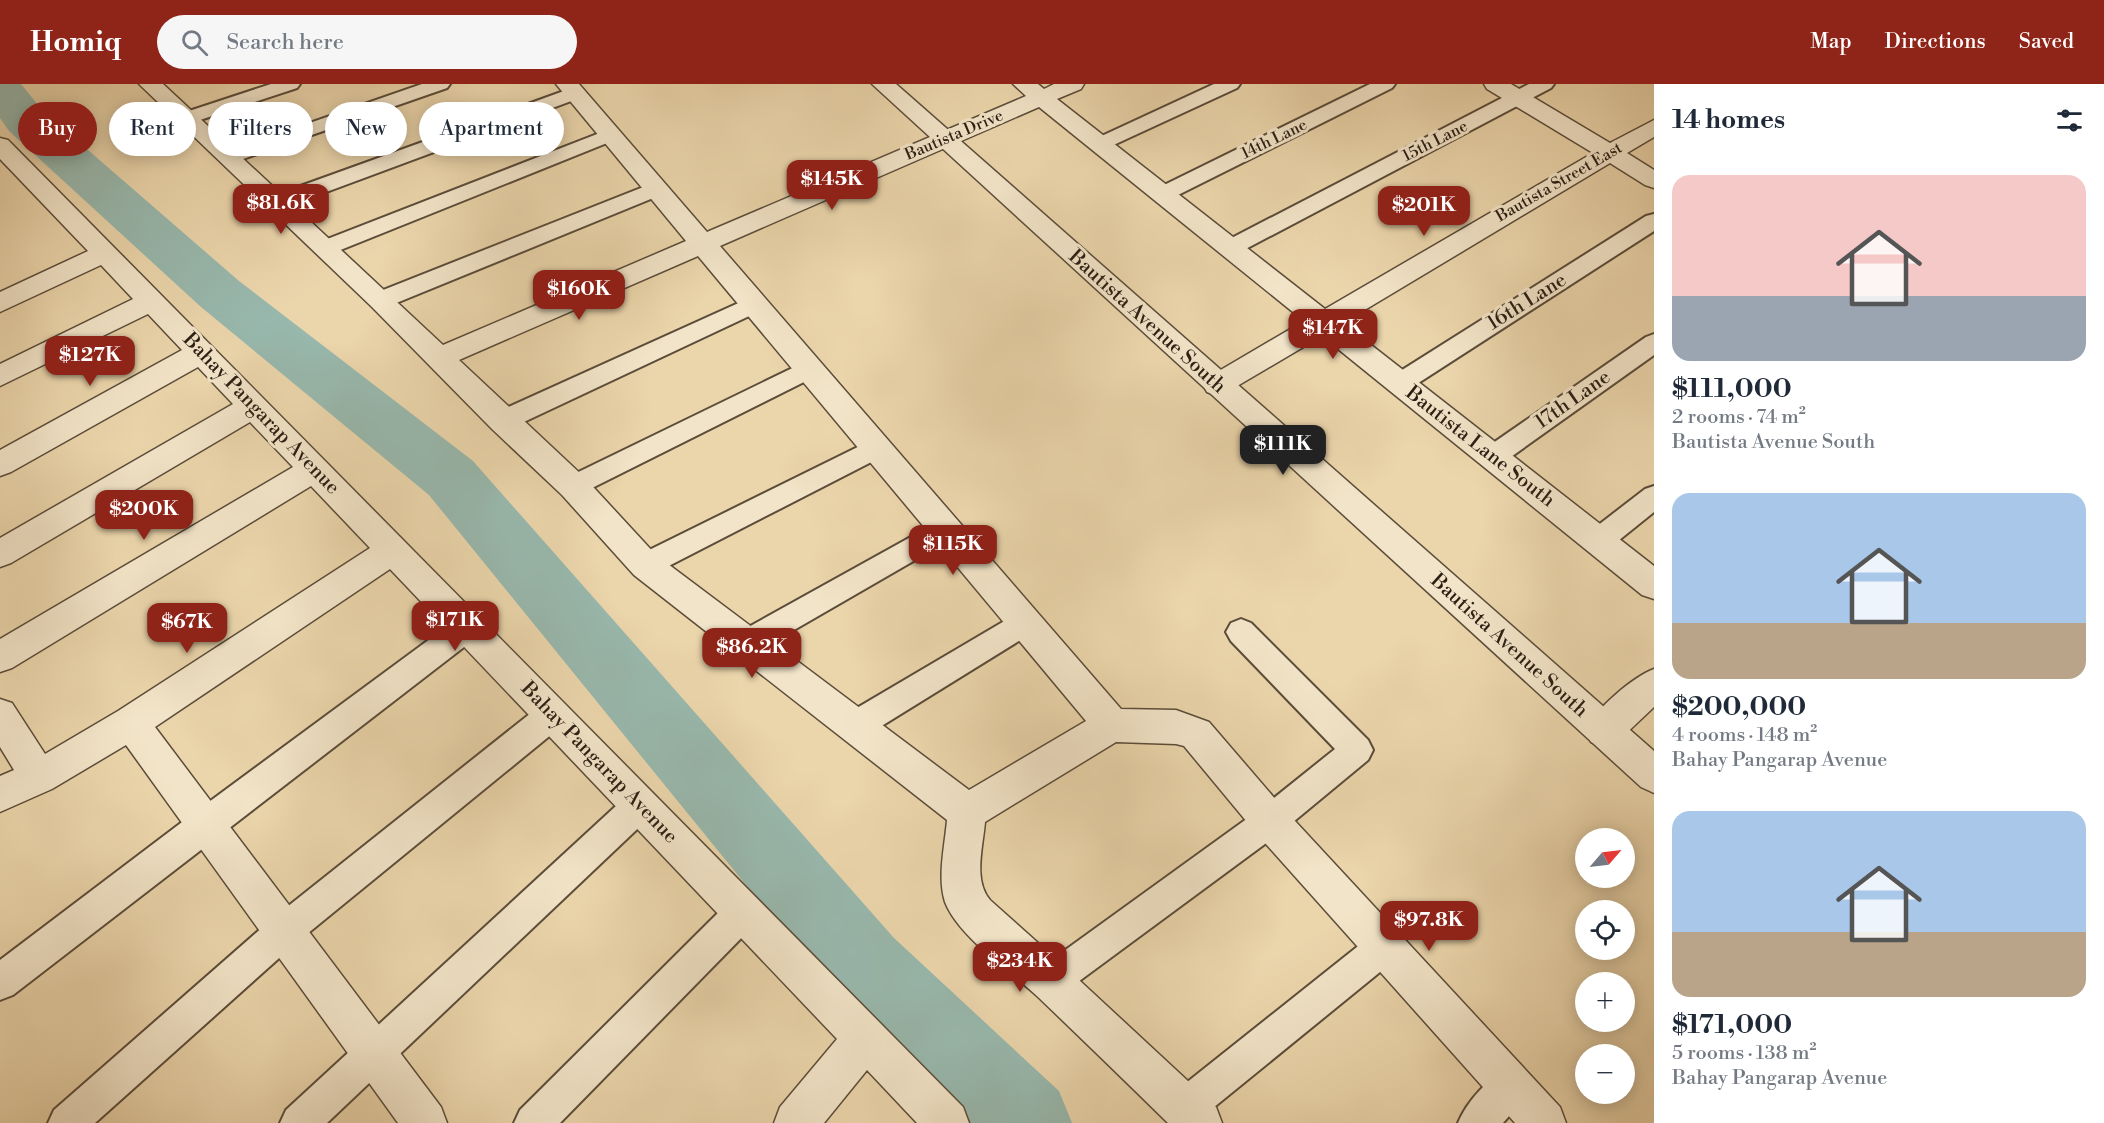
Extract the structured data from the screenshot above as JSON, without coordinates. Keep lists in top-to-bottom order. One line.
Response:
{"streets":{"street":["Bautista Drive","14th Lane","15th Lane","Bautista Street East","16th Lane","Bautista Avenue South","17th Lane","Bahay Pangarap Avenue","Bautista Lane South"]},"crossings":[["Bautista Drive","Bautista Avenue South"],["Bautista Drive","Bautista Lane South"],["14th Lane","Bautista Lane South"],["15th Lane","Bautista Lane South"],["Bautista Street East","Bautista Avenue South"],["Bautista Street East","Bautista Lane South"],["16th Lane","Bautista Lane South"],["17th Lane","Bautista Lane South"]],"north":"top right","page":{"header":"Homiq","search":"Search here","nav":["Map","Directions","Saved"],"heading":"14 homes","chip":["Buy","Rent","Filters","New","Apartment"],"list":[{"name":"$111,000","note":"2 rooms · 74 m² · Bautista Avenue South"},{"name":"$200,000","note":"4 rooms · 148 m² · Bahay Pangarap Avenue"},{"name":"$171,000","note":"5 rooms · 138 m² · Bahay Pangarap Avenue"}],"price":["$145K","$81.6K","$201K","$160K","$147K","$127K","$111K","$200K","$115K","$171K","$67K","$86.2K","$97.8K","$234K"],"map_buttons":["+","−"]}}
